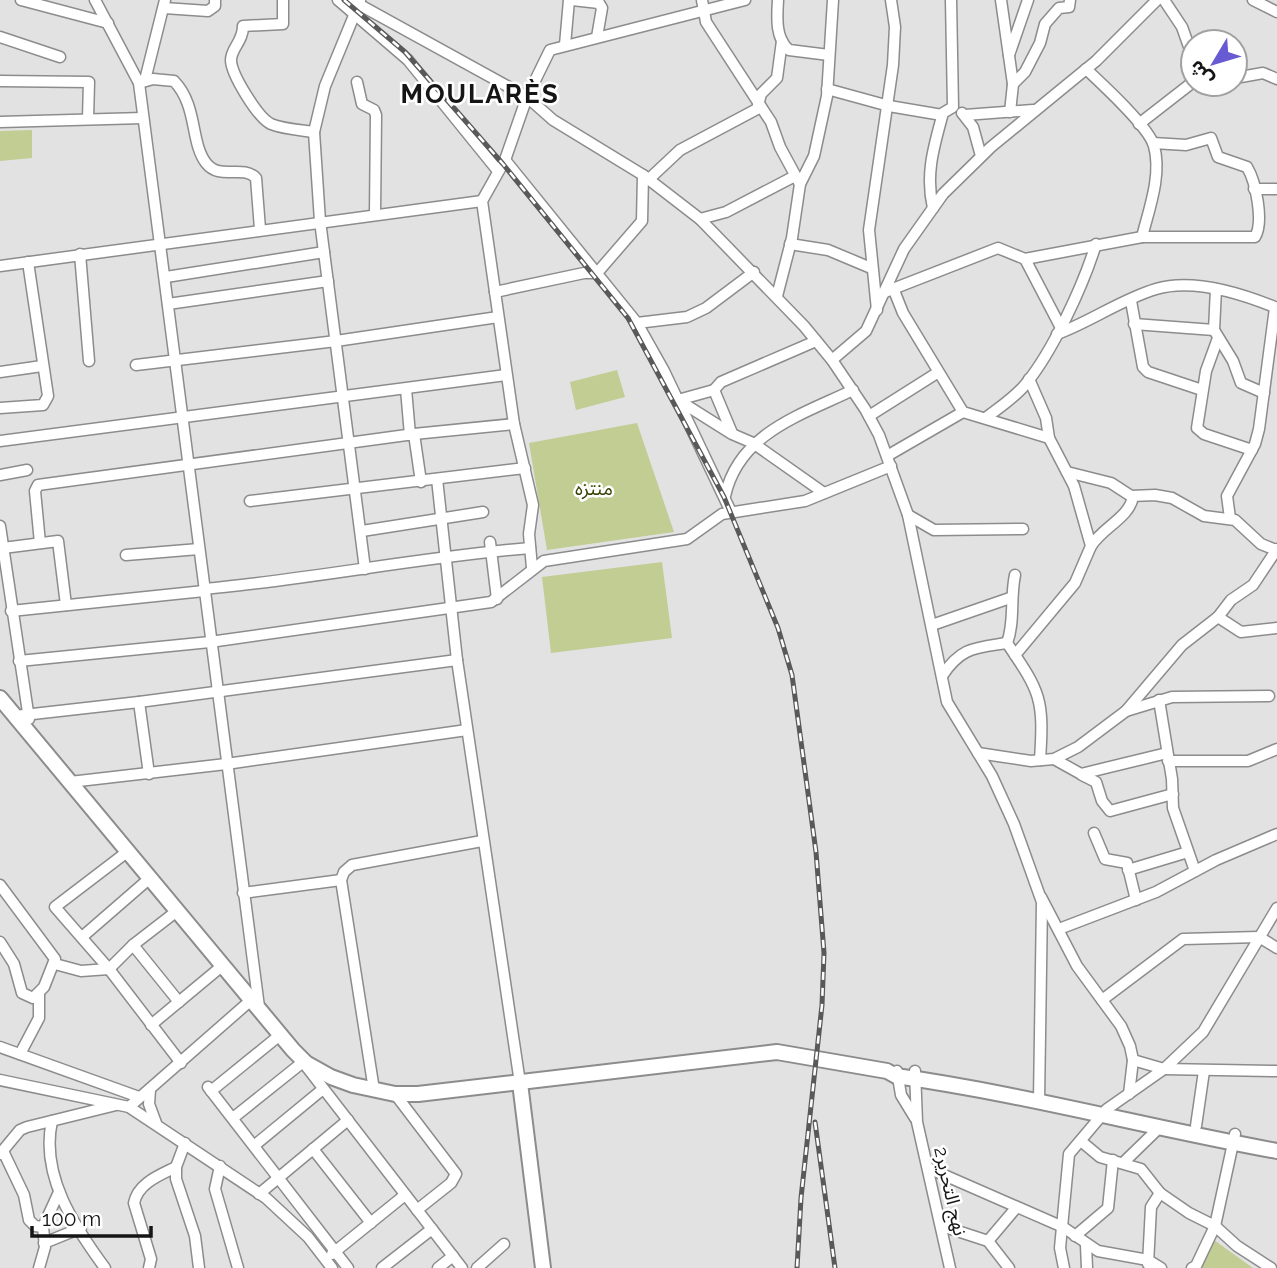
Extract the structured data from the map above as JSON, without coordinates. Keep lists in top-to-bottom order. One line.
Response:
{"streets":{"street":["نهج التحرير2"]},"districts":["MOULARÈS"],"parks":["منتزه"],"scale_bar":"100 m","north":"bottom left"}
